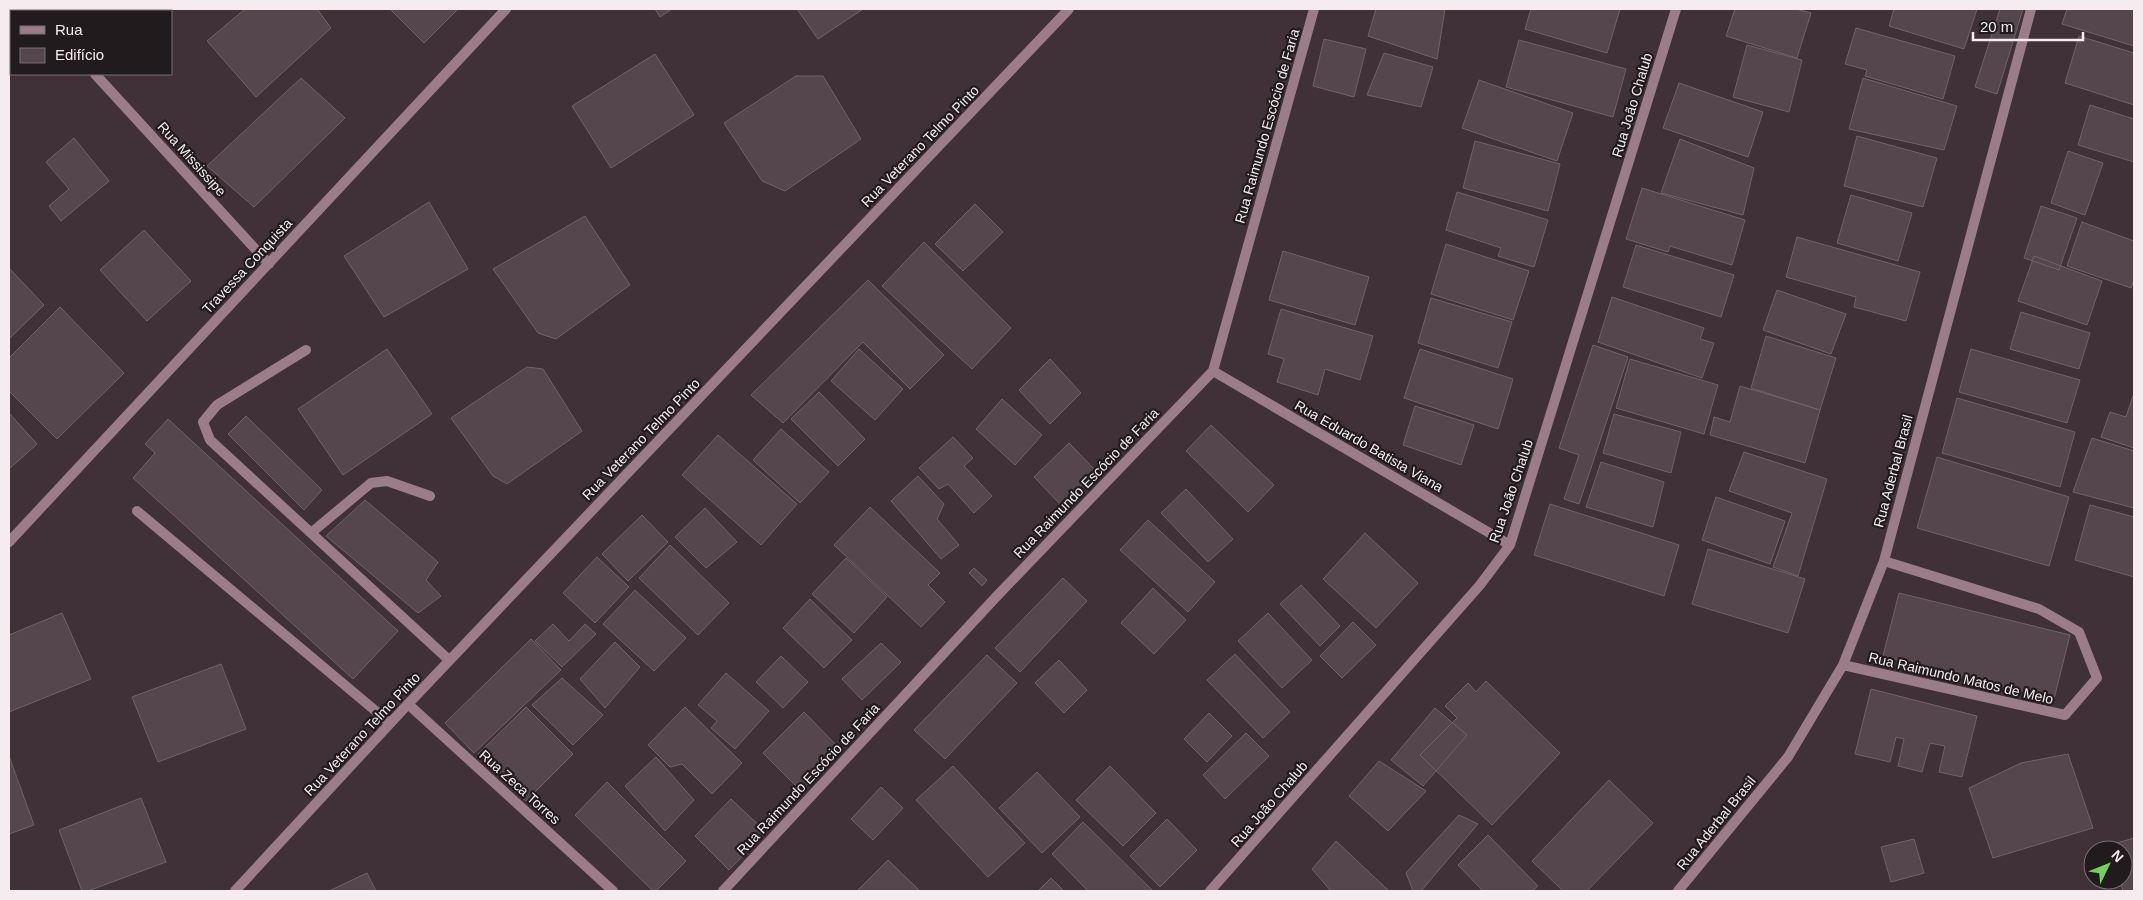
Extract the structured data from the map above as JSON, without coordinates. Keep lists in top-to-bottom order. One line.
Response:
{"streets":{"street":["Rua João Chalub","Rua Raimundo Escócio de Faria","Rua Veterano Telmo Pinto","Rua Mississipe","Travessa Conquista","Rua Eduardo Batista Viana","Rua Aderbal Brasil","Rua Raimundo Matos de Melo","Rua Zeca Torres"]},"crossings":[["Rua João Chalub","Rua Eduardo Batista Viana"],["Rua Raimundo Escócio de Faria","Rua Eduardo Batista Viana"],["Rua Veterano Telmo Pinto","Rua Zeca Torres"],["Rua Mississipe","Travessa Conquista"],["Rua Aderbal Brasil","Rua Raimundo Matos de Melo"]],"legend":["Rua","Edifício"],"scale_bar":"20 m","north":"top right"}
